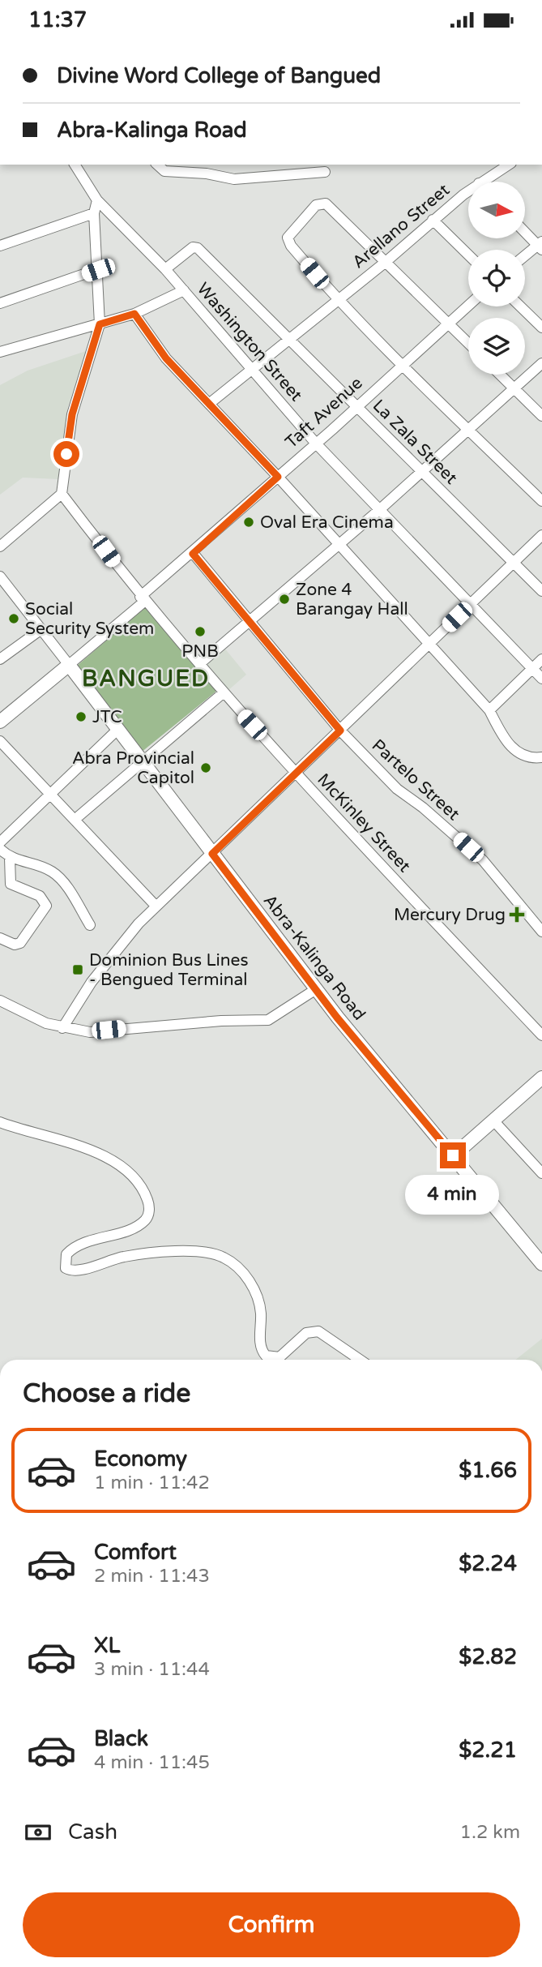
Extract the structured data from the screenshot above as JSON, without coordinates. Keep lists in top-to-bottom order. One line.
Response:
{"streets":{"main road":["Taft Avenue","Abra-Kalinga Road"],"street":["Arellano Street","Washington Street","La Zala Street","Partelo Street","McKinley Street"]},"crossings":[["Arellano Street","Washington Street"],["Arellano Street","La Zala Street"],["Washington Street","Taft Avenue"],["Washington Street","La Zala Street"],["Taft Avenue","La Zala Street"],["Taft Avenue","Partelo Street"],["Taft Avenue","McKinley Street"],["Taft Avenue","Abra-Kalinga Road"]],"districts":["BANGUED"],"places":{"other":["Oval Era Cinema","Zone 4 Barangay Hall","Social Security System","PNB","JTC","Abra Provincial Capitol"],"health":["Mercury Drug"],"transit":["Dominion Bus Lines - Bengued Terminal"]},"north":"right","page":{"status":"11:37","banner":["Divine Word College of Bangued","Abra-Kalinga Road"],"bubble":"4 min","heading":"Choose a ride","list":[{"name":"Economy","note":"1 min · 11:42","value":"$1.66"},{"name":"Comfort","note":"2 min · 11:43","value":"$2.24"},{"name":"XL","note":"3 min · 11:44","value":"$2.82"},{"name":"Black","note":"4 min · 11:45","value":"$2.21"}],"pay":["Cash","1.2 km"],"buttons":"Confirm"}}
